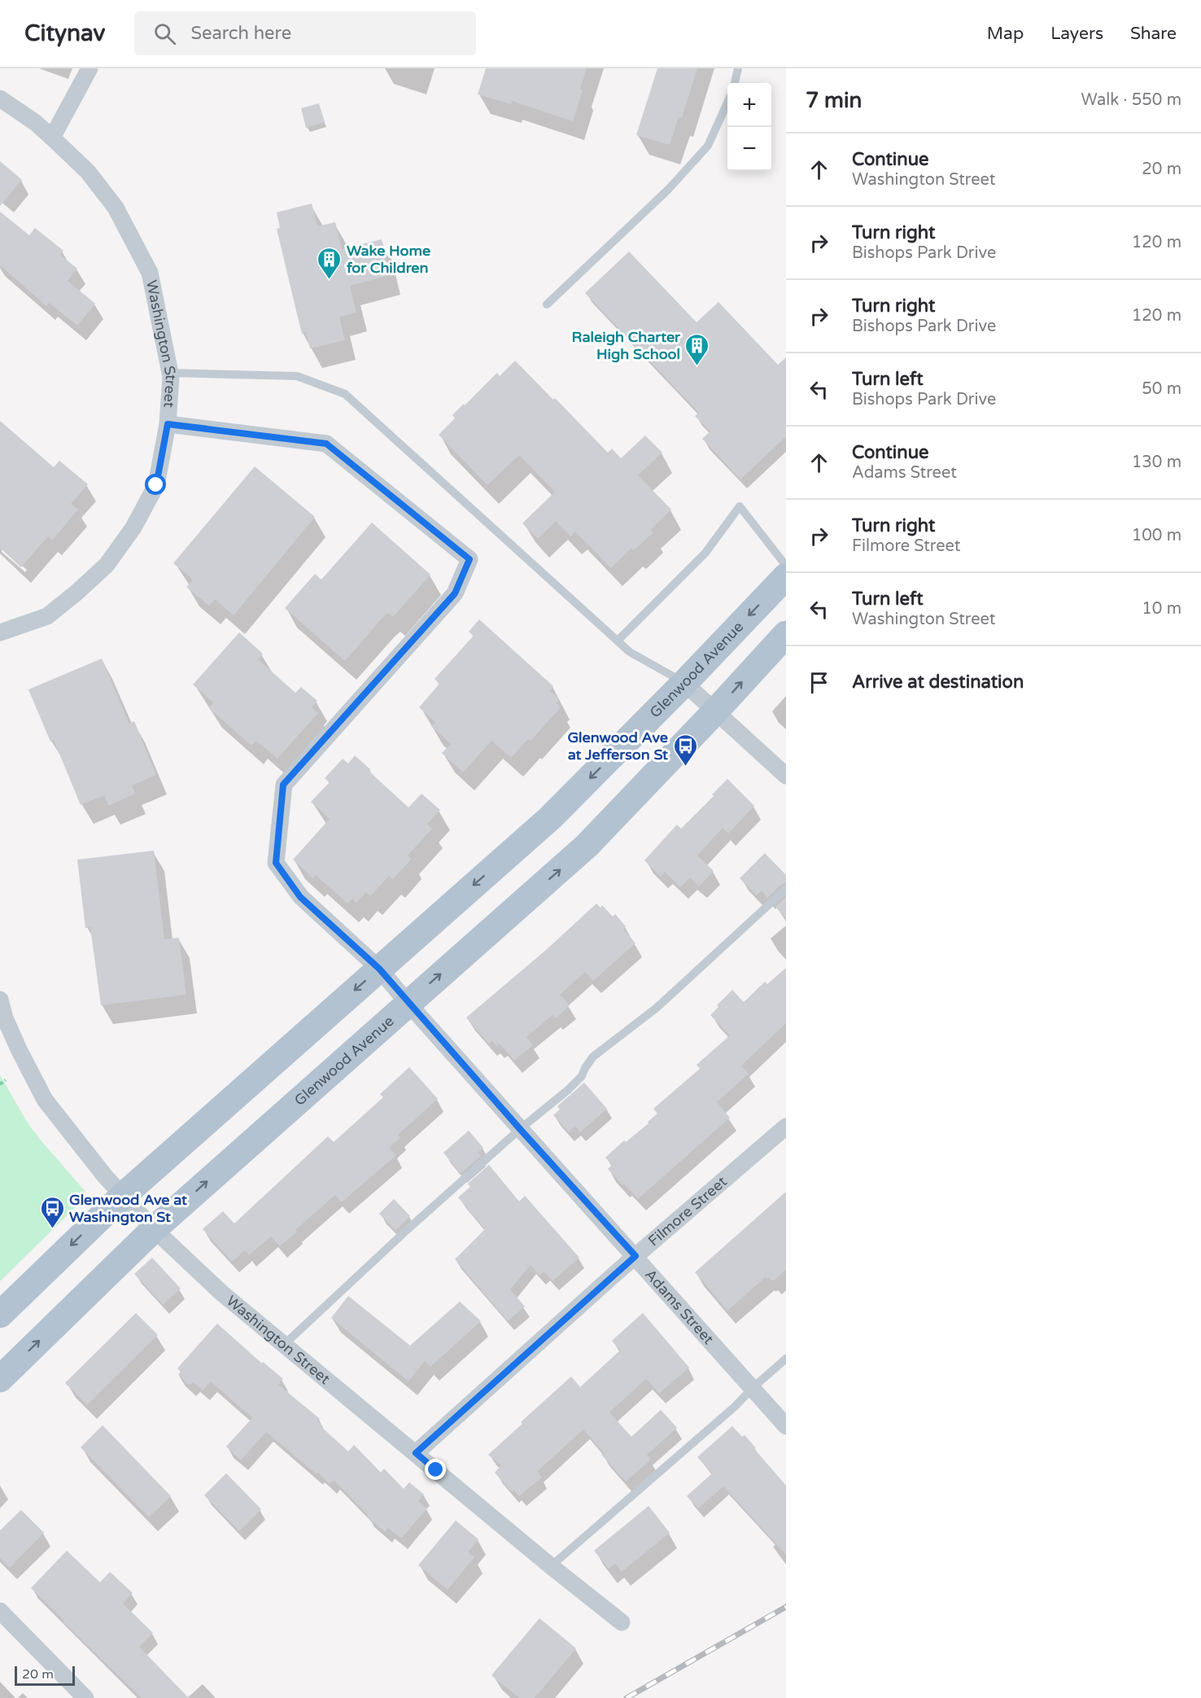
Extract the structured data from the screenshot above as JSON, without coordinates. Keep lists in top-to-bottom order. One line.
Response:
{"streets":{"main road":["Glenwood Avenue"],"street":["Washington Street","Filmore Street","Adams Street"]},"crossings":[["Washington Street","Glenwood Avenue"],["Washington Street","Filmore Street"],["Washington Street","Adams Street"],["Glenwood Avenue","Adams Street"],["Filmore Street","Adams Street"]],"places":{"building":["Wake Home for Children","Raleigh Charter High School"],"bus stop":["Glenwood Ave at Jefferson St","Glenwood Ave at Washington St"]},"scale_bar":"20 m","page":{"header":"Citynav","search":"Search here","nav":["Map","Layers","Share"],"heading":["7 min","Walk · 550 m"],"map_buttons":["+","−"],"list":[["Continue","Washington Street","20 m"],["Turn right","Bishops Park Drive","120 m"],["Turn right","Bishops Park Drive","120 m"],["Turn left","Bishops Park Drive","50 m"],["Continue","Adams Street","130 m"],["Turn right","Filmore Street","100 m"],["Turn left","Washington Street","10 m"],"Arrive at destination"],"scale":"20 m"}}
